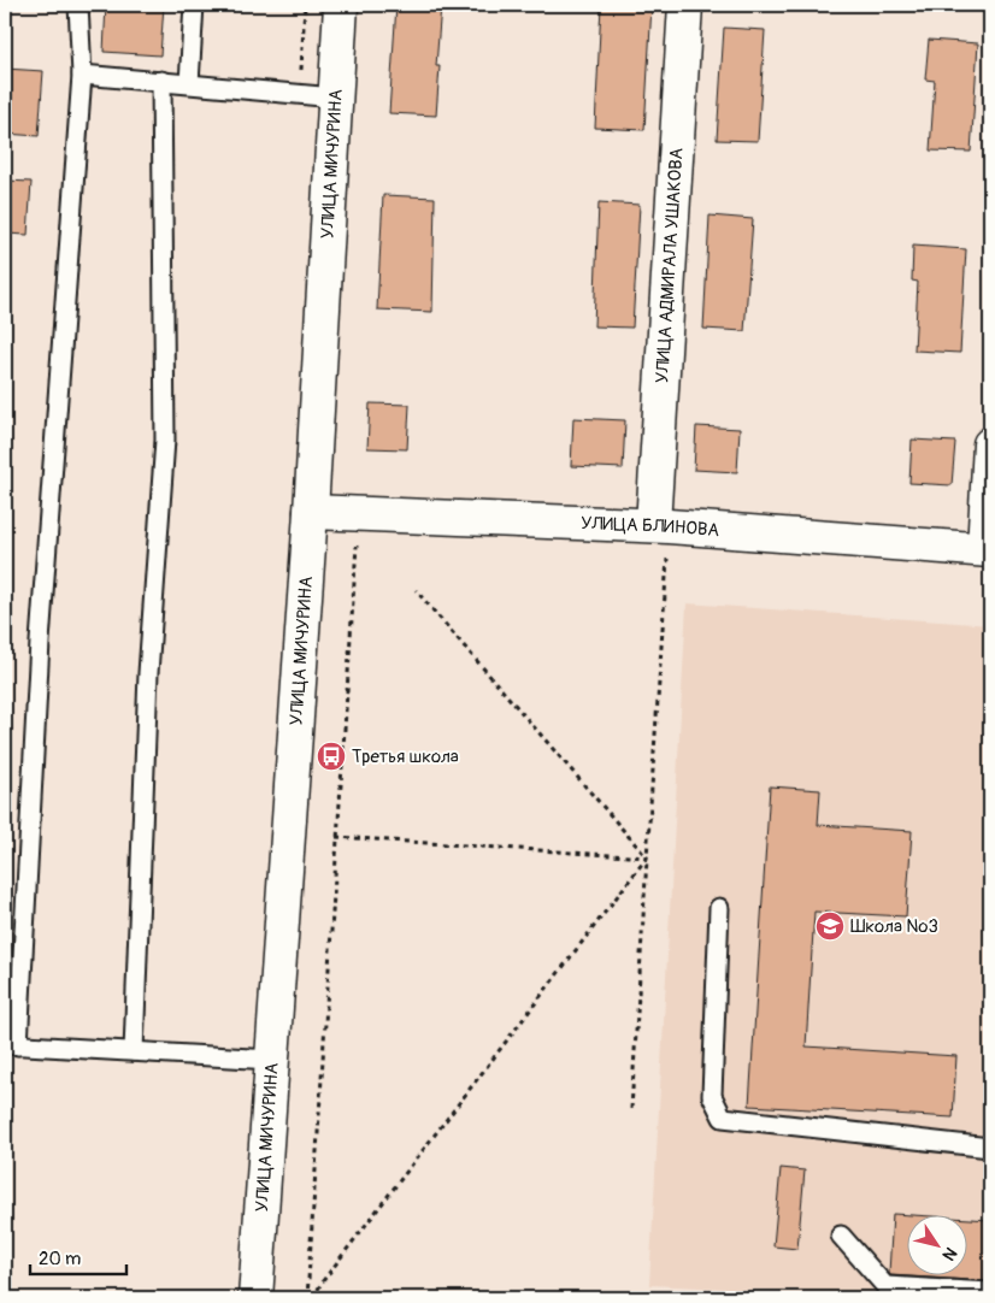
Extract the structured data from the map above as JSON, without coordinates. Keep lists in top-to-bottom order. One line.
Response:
{"streets":{"street":["УЛИЦА МИЧУРИНА","УЛИЦА АДМИРАЛА УШАКОВА","УЛИЦА БЛИНОВА"]},"crossings":[["УЛИЦА МИЧУРИНА","УЛИЦА БЛИНОВА"],["УЛИЦА АДМИРАЛА УШАКОВА","УЛИЦА БЛИНОВА"]],"places":{"bus stop":["Третья школа"],"school or university":["Школа №3"]},"scale_bar":"20 m","north":"bottom right"}
